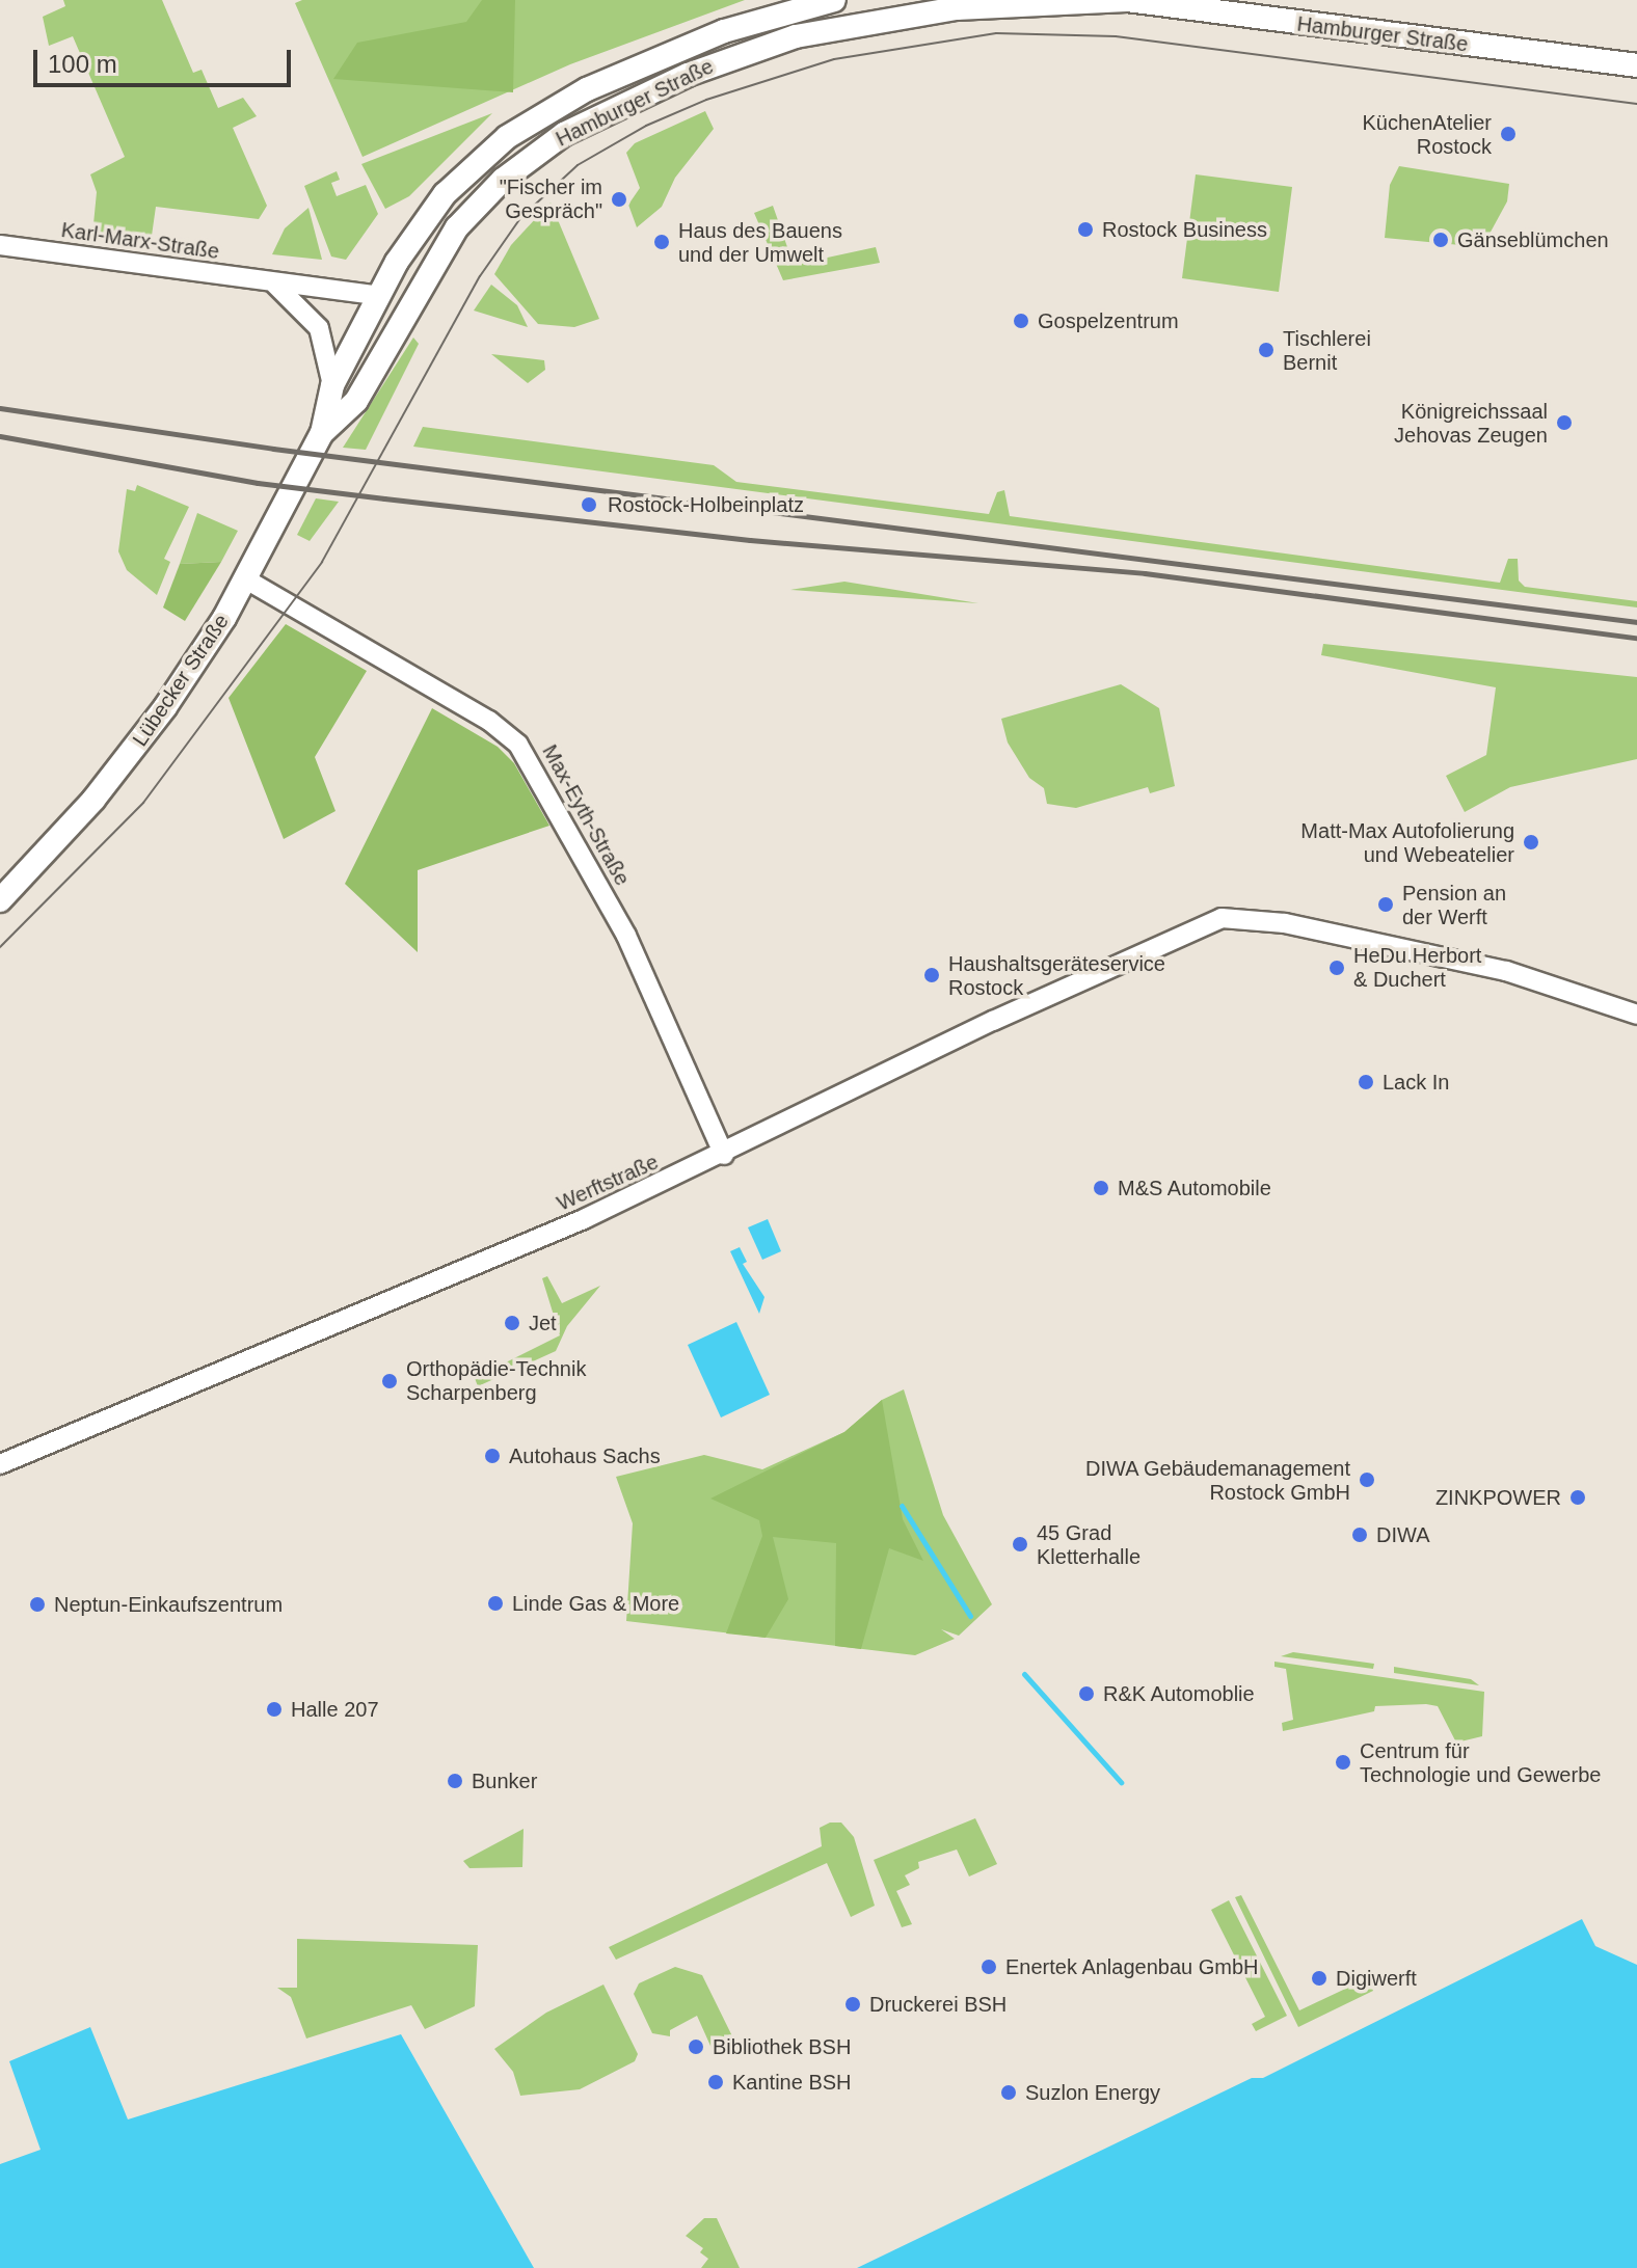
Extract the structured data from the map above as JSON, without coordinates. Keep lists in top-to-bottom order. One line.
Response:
{"streets":{"main road":["Hamburger Straße","Lübecker Straße"],"street":["Karl-Marx-Straße","Max-Eyth-Straße","Werftstraße"]},"crossings":[["Hamburger Straße","Karl-Marx-Straße"],["Hamburger Straße","Lübecker Straße"],["Karl-Marx-Straße","Lübecker Straße"],["Lübecker Straße","Max-Eyth-Straße"],["Max-Eyth-Straße","Werftstraße"]],"places":["KüchenAtelier Rostock","\"Fischer im Gespräch\"","Rostock Business","Gänseblümchen","Haus des Bauens und der Umwelt","Gospelzentrum","Tischlerei Bernit","Königreichssaal Jehovas Zeugen","Rostock-Holbeinplatz","Matt-Max Autofolierung und Webeatelier","Pension an der Werft","HeDu Herbort & Duchert","Haushaltsgeräteservice Rostock","Lack In","M&S Automobile","Jet","Orthopädie-Technik Scharpenberg","Autohaus Sachs","DIWA Gebäudemanagement Rostock GmbH","ZINKPOWER","DIWA","45 Grad Kletterhalle","Linde Gas & More","Neptun-Einkaufszentrum","R&K Automoblie","Halle 207","Centrum für Technologie und Gewerbe","Bunker","Enertek Anlagenbau GmbH","Digiwerft","Druckerei BSH","Bibliothek BSH","Kantine BSH","Suzlon Energy"],"scale_bar":"100 m"}
